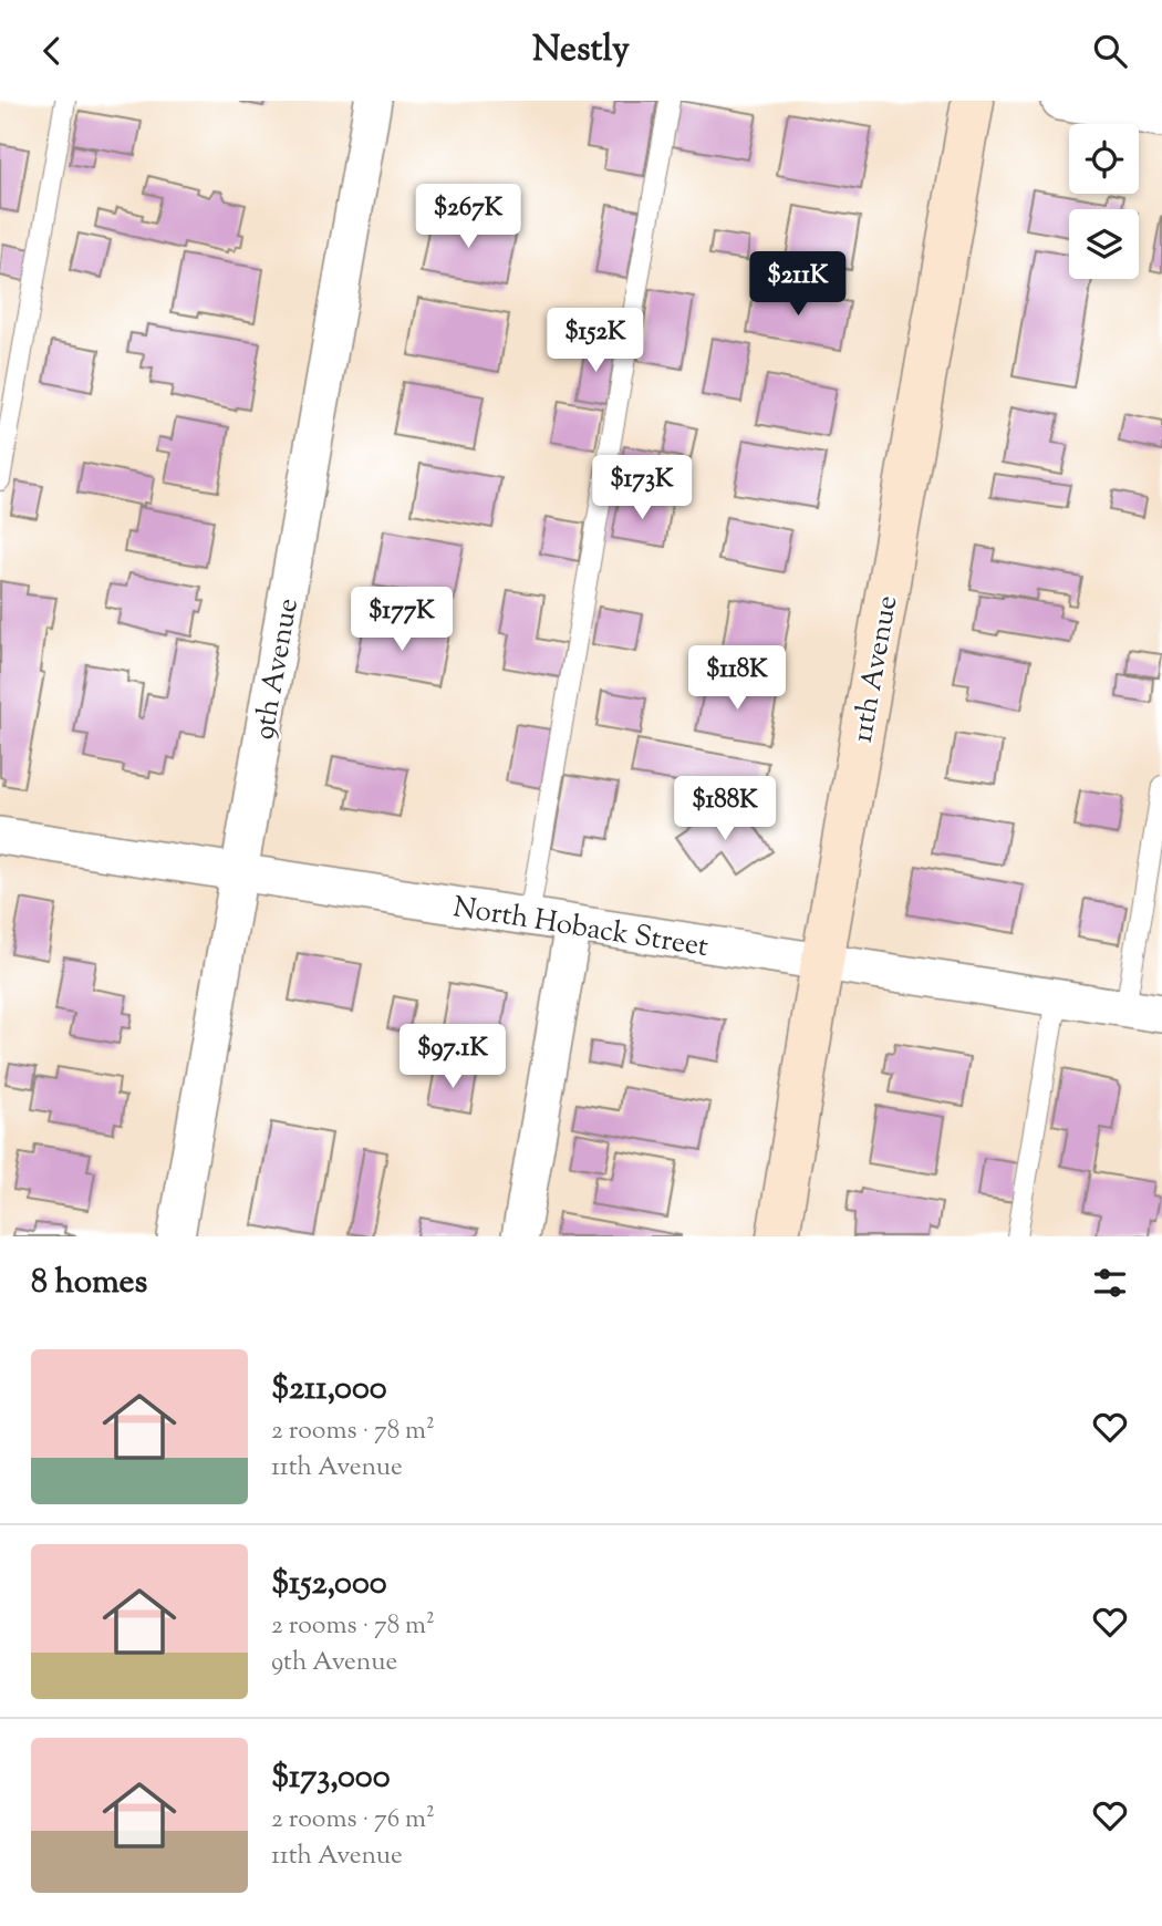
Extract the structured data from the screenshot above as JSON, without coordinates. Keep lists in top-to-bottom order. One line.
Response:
{"streets":{"main road":["11th Avenue"],"street":["9th Avenue","North Hoback Street"]},"crossings":[["9th Avenue","North Hoback Street"],["11th Avenue","North Hoback Street"]],"page":{"header":"Nestly","price":["$267K","$211K","$152K","$173K","$177K","$118K","$188K","$97.1K"],"heading":"8 homes","list":[{"name":"$211,000","note":"2 rooms · 78 m² · 11th Avenue"},{"name":"$152,000","note":"2 rooms · 78 m² · 9th Avenue"},{"name":"$173,000","note":"2 rooms · 76 m² · 11th Avenue"}]}}
